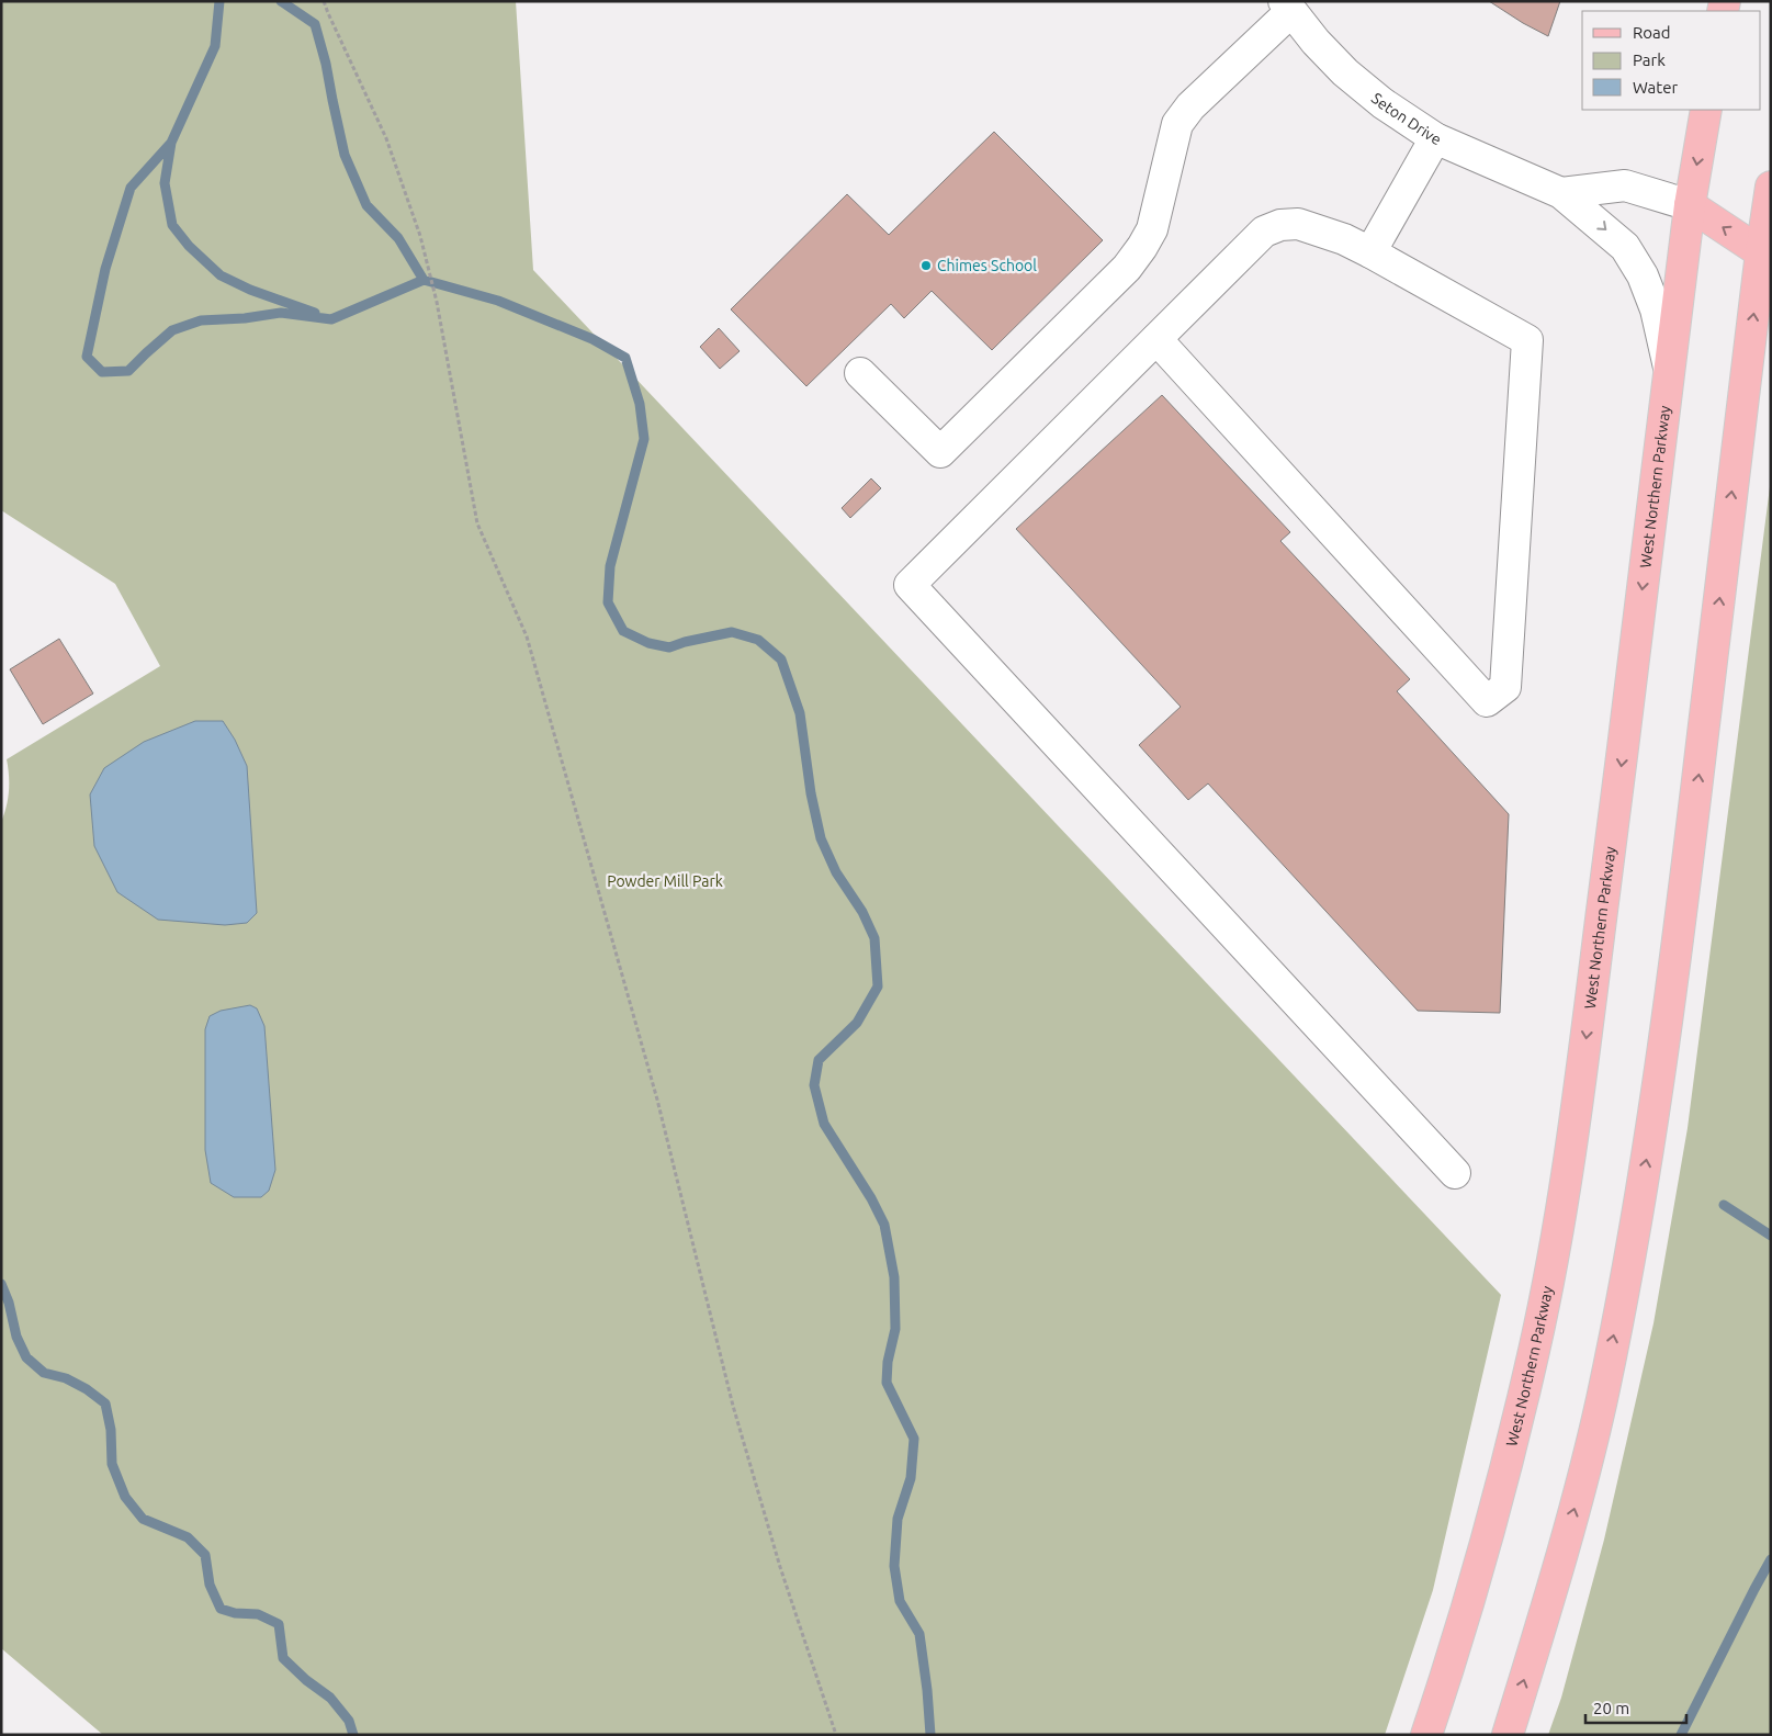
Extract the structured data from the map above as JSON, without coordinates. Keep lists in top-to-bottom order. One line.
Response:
{"streets":{"main road":["West Northern Parkway"],"street":["Seton Drive"]},"crossings":[["Seton Drive","West Northern Parkway"]],"one_way":["Seton Drive"],"parks":["Powder Mill Park"],"places":["Chimes School"],"legend":["Road","Park","Water"],"scale_bar":"20 m"}
